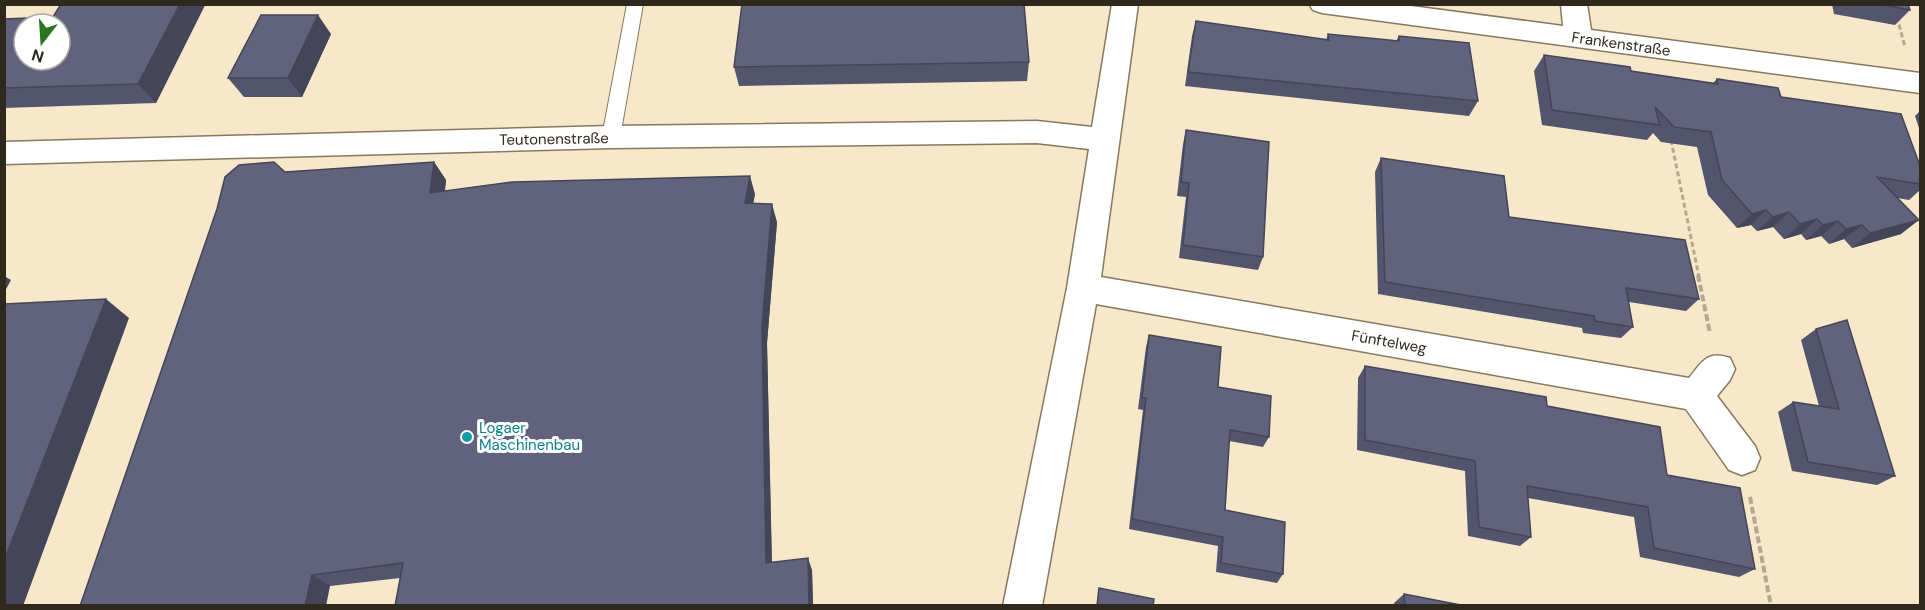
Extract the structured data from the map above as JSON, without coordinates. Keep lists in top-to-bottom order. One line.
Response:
{"streets":{"street":["Frankenstraße","Teutonenstraße","Fünftelweg"]},"places":["Logaer Maschinenbau"],"north":"bottom"}
